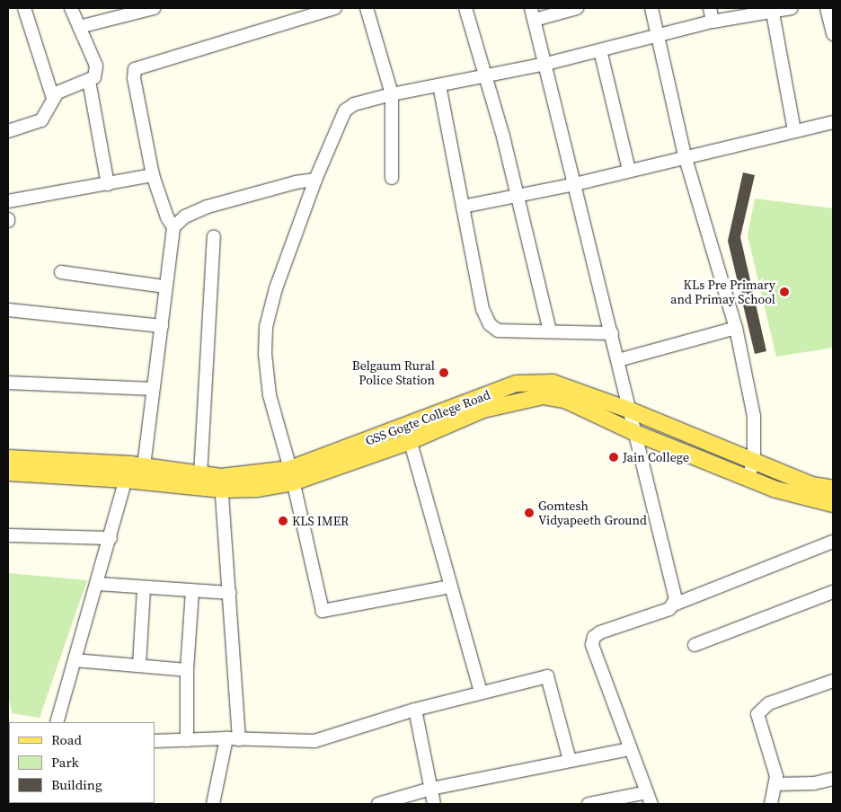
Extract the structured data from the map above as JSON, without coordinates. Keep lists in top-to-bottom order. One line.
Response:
{"streets":{"main road":["GSS Gogte College Road"]},"places":["KLs Pre Primary and Primay School","Belgaum Rural Police Station","Jain College","Gomtesh Vidyapeeth Ground","KLS IMER"],"legend":["Road","Park","Building"]}
